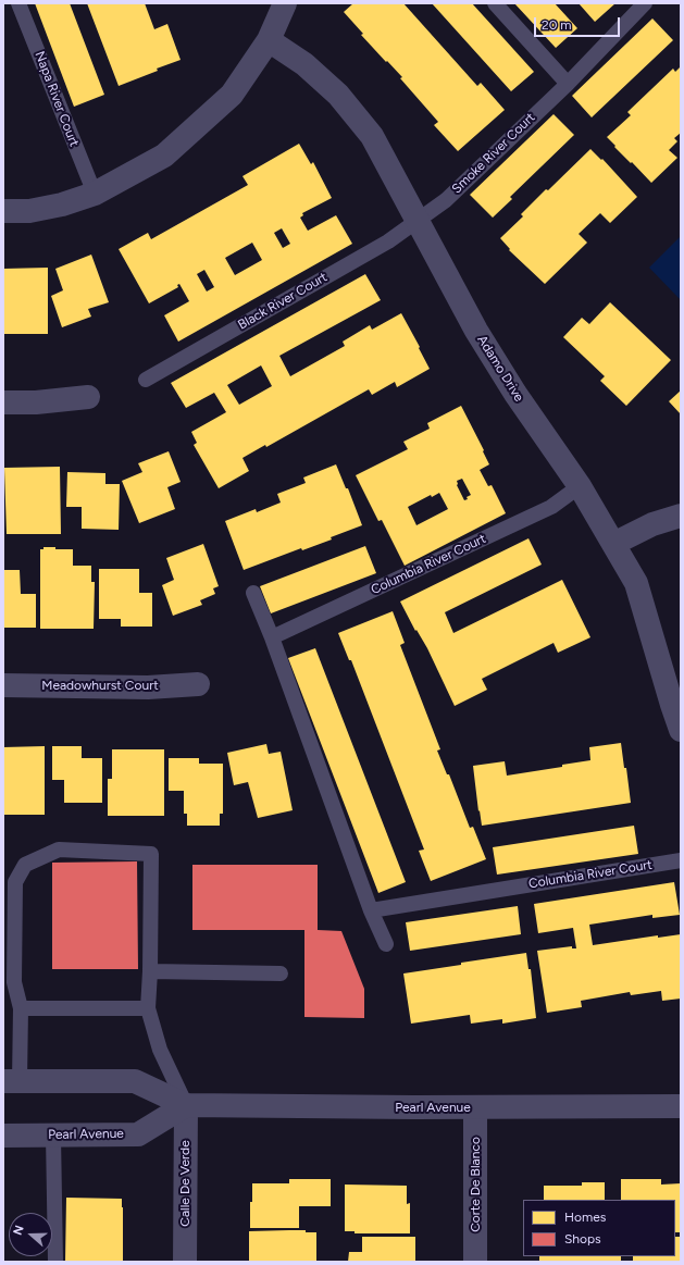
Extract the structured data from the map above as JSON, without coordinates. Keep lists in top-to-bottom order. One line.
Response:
{"streets":{"street":["Adamo Drive","Meadowhurst Court","Pearl Avenue","Calle De Verde","Corte De Blanco"],"lane":["Napa River Court","Smoke River Court","Black River Court","Columbia River Court"]},"crossings":[["Smoke River Court","Black River Court"],["Smoke River Court","Adamo Drive"],["Black River Court","Adamo Drive"],["Adamo Drive","Columbia River Court"],["Pearl Avenue","Calle De Verde"],["Pearl Avenue","Corte De Blanco"]],"legend":["Homes","Shops"],"scale_bar":"20 m","north":"left"}
